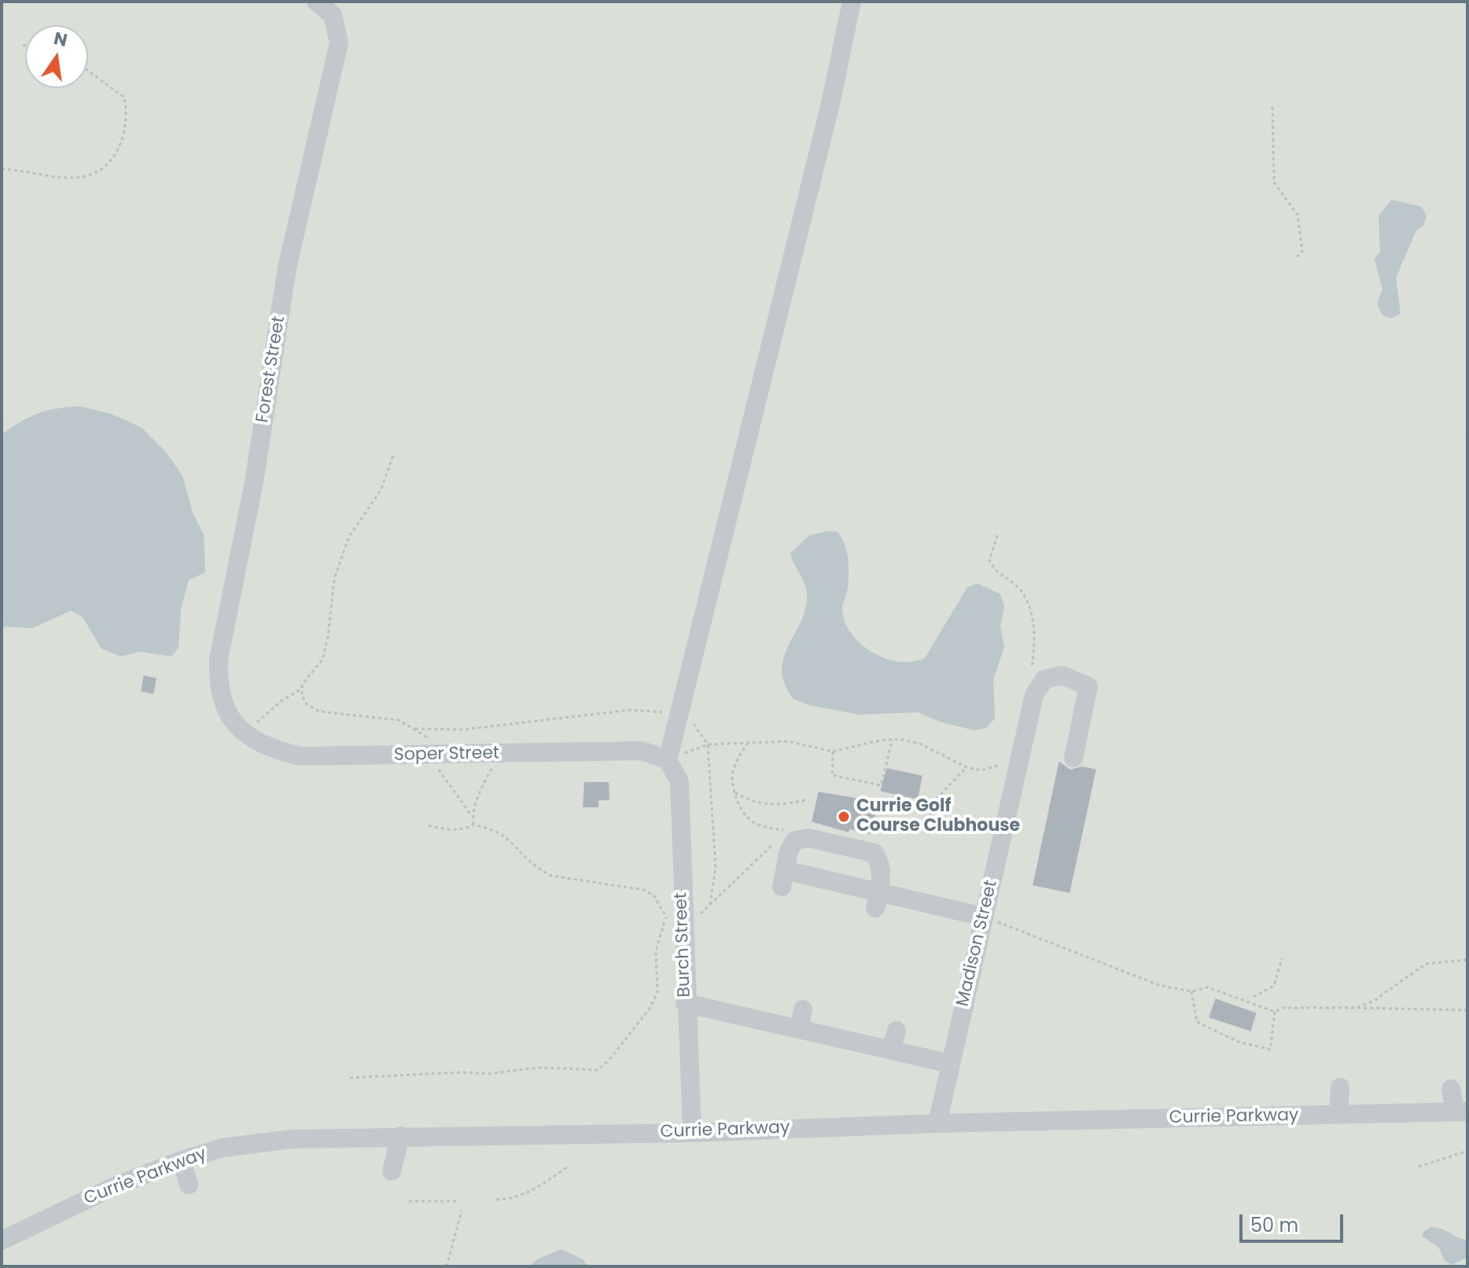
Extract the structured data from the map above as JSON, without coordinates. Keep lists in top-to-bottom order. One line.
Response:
{"streets":{"street":["Forest Street","Soper Street","Madison Street","Burch Street","Currie Parkway"]},"crossings":[["Forest Street","Soper Street"],["Soper Street","Burch Street"],["Madison Street","Currie Parkway"],["Burch Street","Currie Parkway"]],"places":["Currie Golf Course Clubhouse"],"scale_bar":"50 m","north":"top"}
